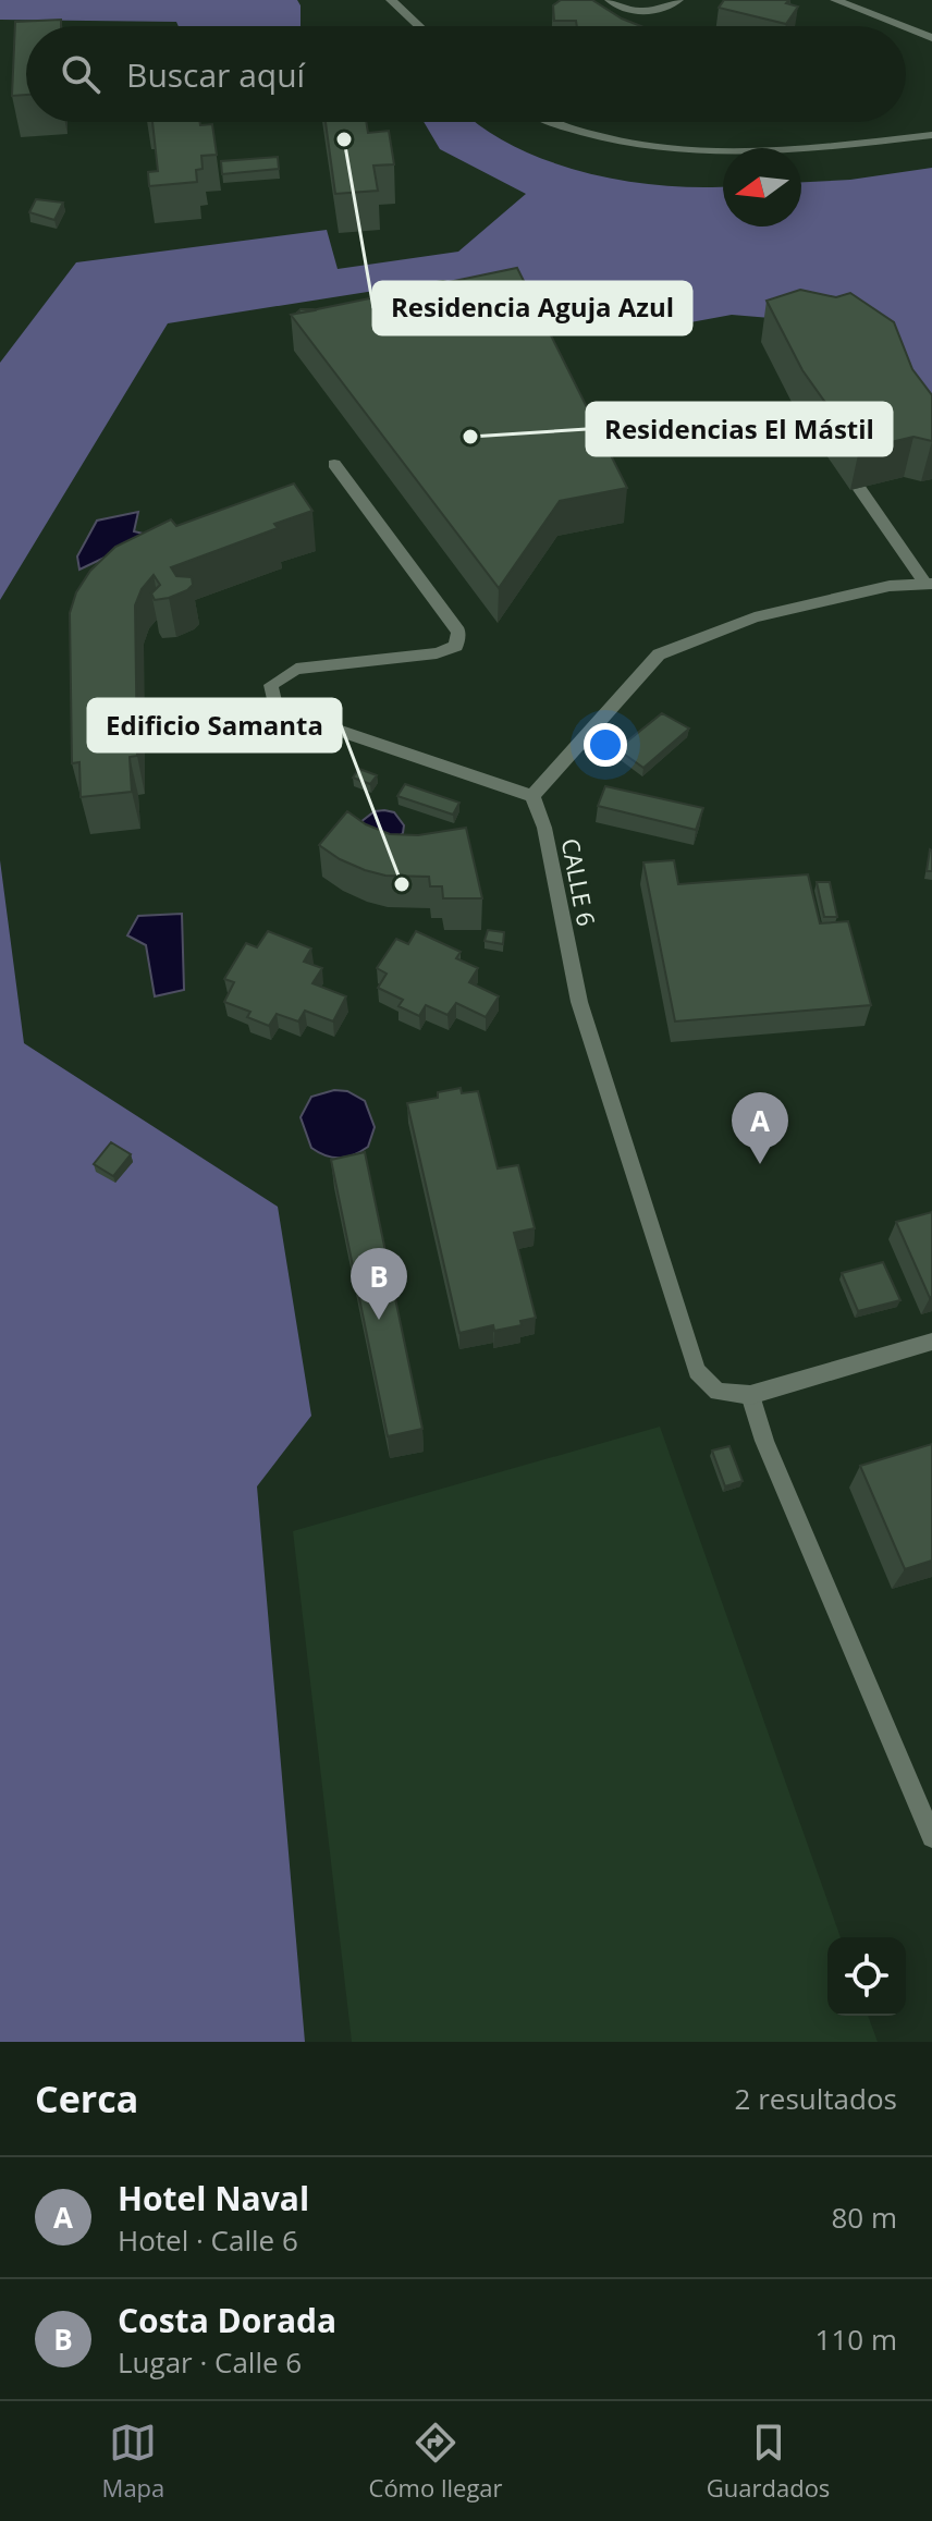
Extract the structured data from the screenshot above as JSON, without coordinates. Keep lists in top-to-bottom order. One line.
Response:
{"streets":{"street":["CALLE 6"]},"places":["Residencia Aguja Azul","Residencias El Mástil","Edificio Samanta"],"north":"left","page":{"search":"Buscar aquí","pins":["A","B"],"heading":["Cerca","2 resultados"],"list":[{"mark":"A","name":"Hotel Naval","note":"Hotel · Calle 6","value":"80 m"},{"mark":"B","name":"Costa Dorada","note":"Lugar · Calle 6","value":"110 m"}],"nav":["Mapa","Cómo llegar","Guardados"]}}
